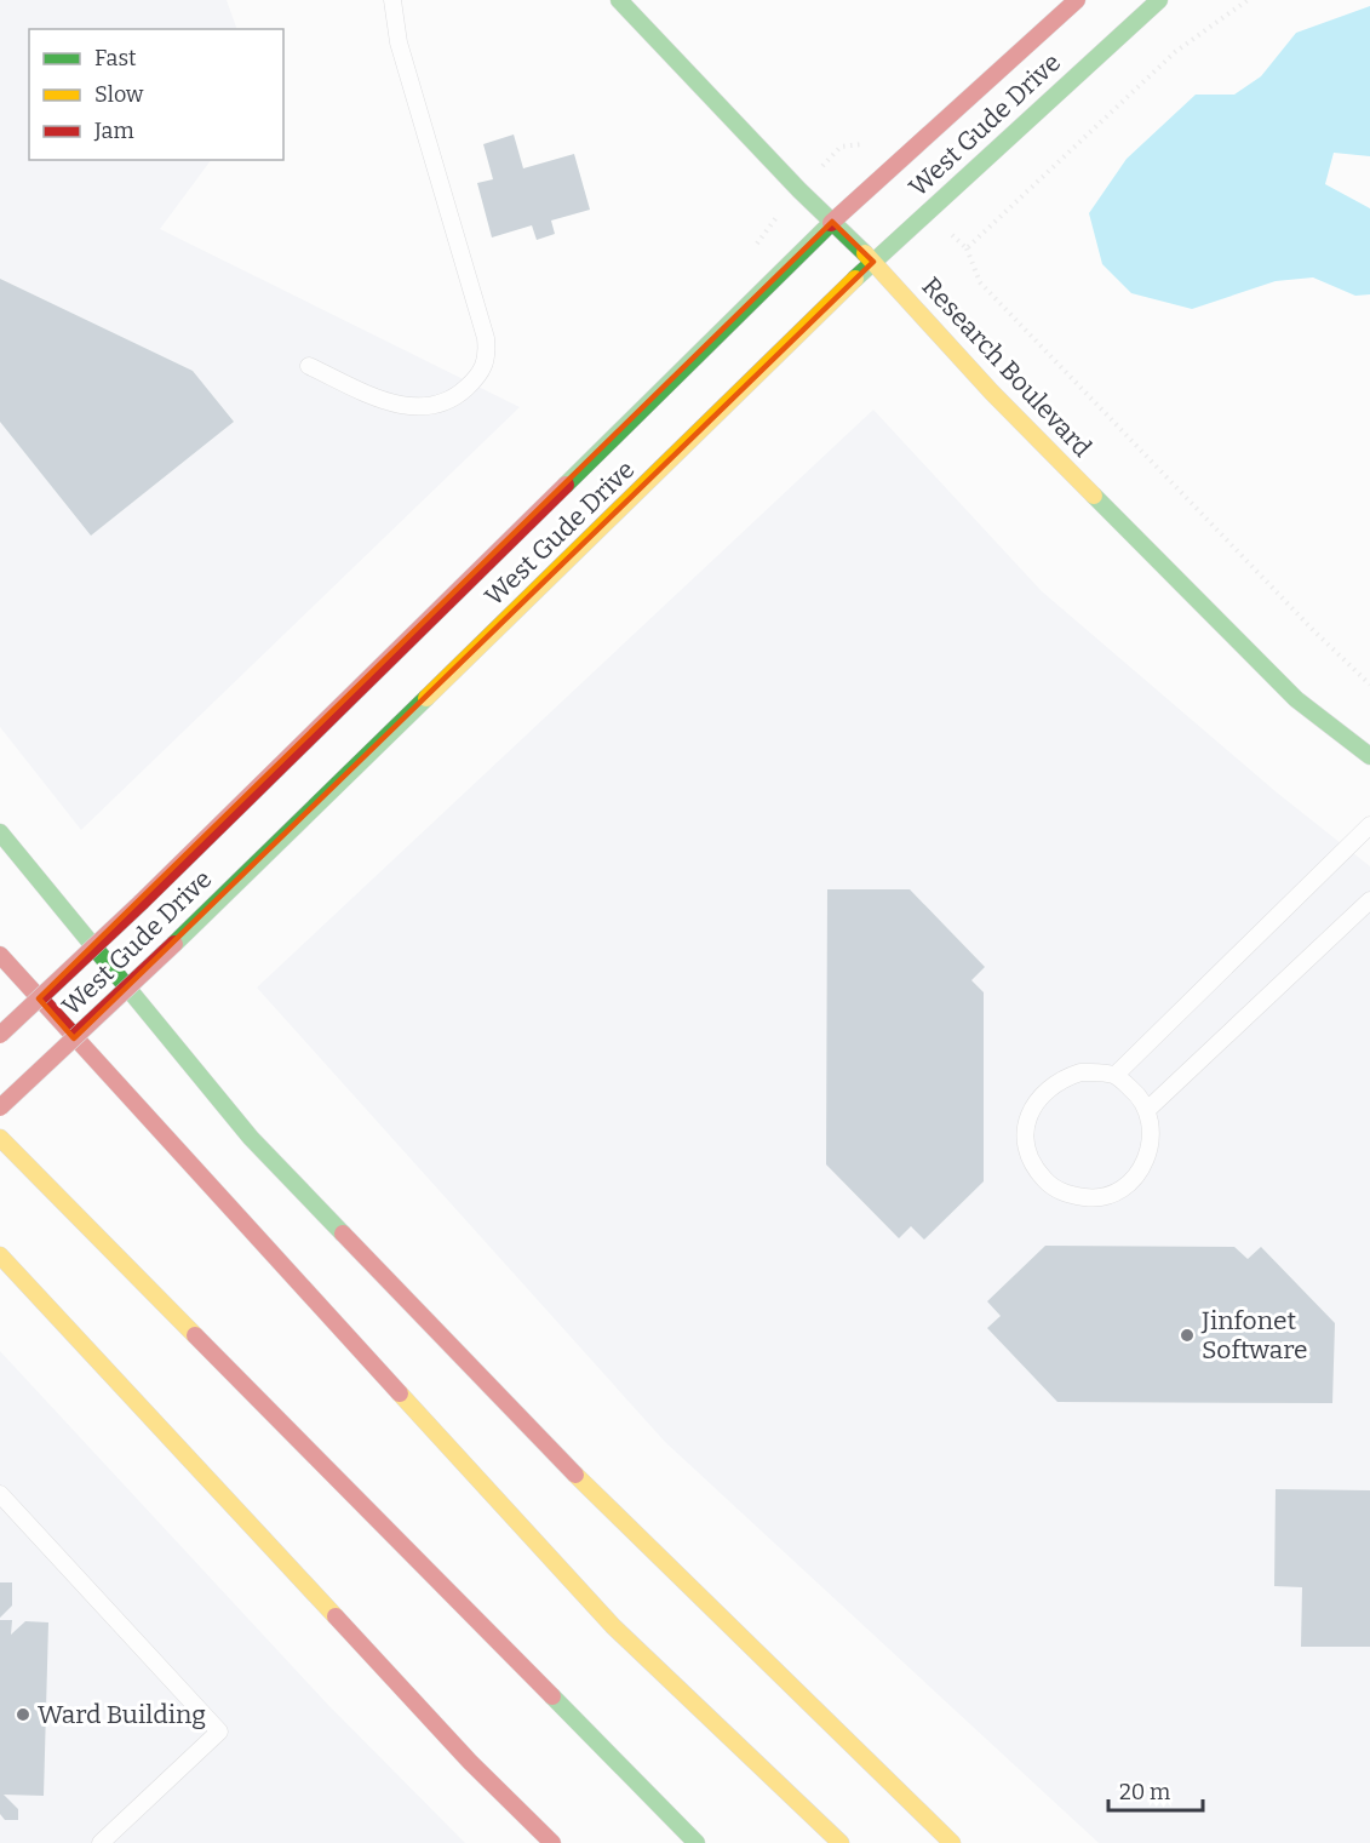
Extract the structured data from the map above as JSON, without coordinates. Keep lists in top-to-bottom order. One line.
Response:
{"streets":{"main road":["West Gude Drive","Research Boulevard"]},"crossings":[["West Gude Drive","Research Boulevard"]],"places":["Jinfonet Software","Ward Building"],"legend":["Fast","Slow","Jam"],"scale_bar":"20 m"}
